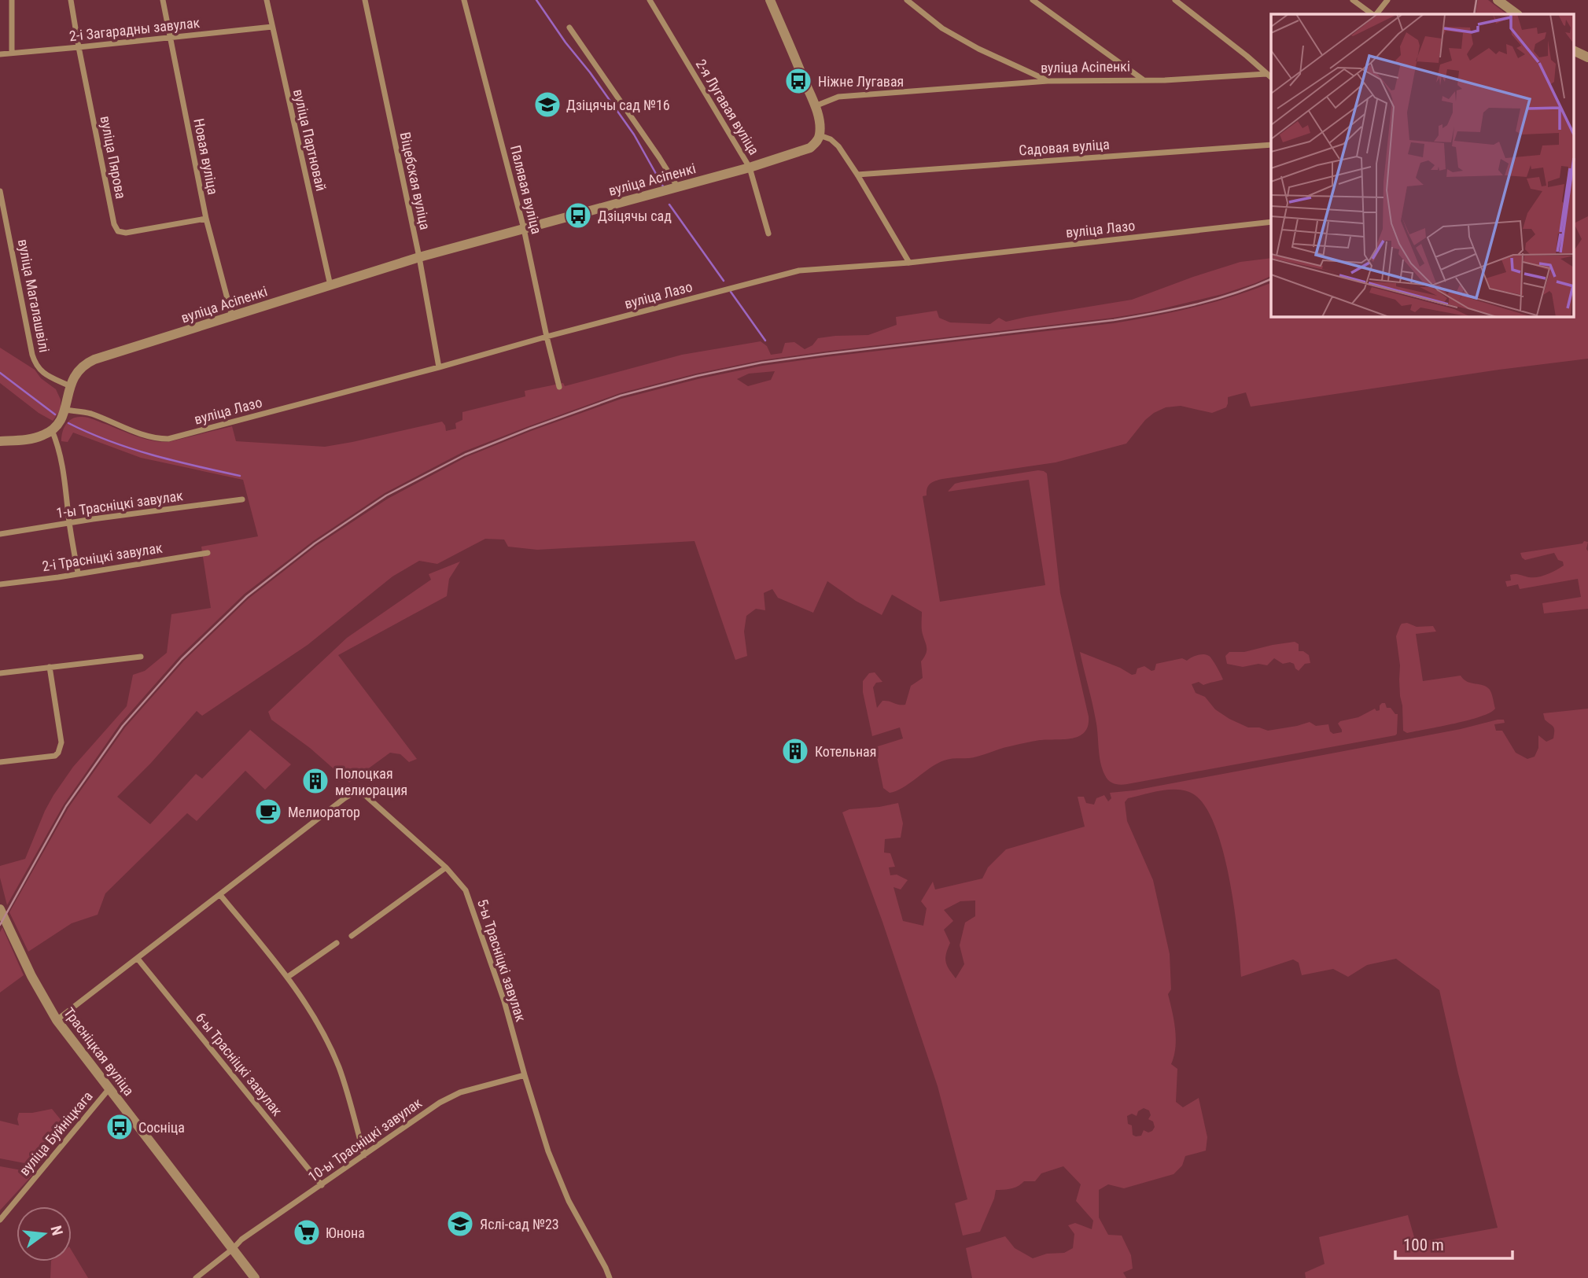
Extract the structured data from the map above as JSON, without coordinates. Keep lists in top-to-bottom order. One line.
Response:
{"streets":{"street":["2-і Загарадны завулак","вуліца Асіпенкі","2-я Лугавая вуліца","вуліца Партновай","Садовая вуліца","Новая вуліца","вуліца Пярова","Віцебская вуліца","Палявая вуліца","вуліца Лазо","вуліца Магалашвілі","1-ы Трасніцкі завулак","2-і Трасніцкі завулак","5-ы Трасніцкі завулак","Трасніцкая вуліца","6-ы Трасніцкі завулак","вуліца Буйніцкага","10-ы Трасніцкі завулак"]},"crossings":[["2-і Загарадны завулак","вуліца Партновай"],["2-і Загарадны завулак","Новая вуліца"],["2-і Загарадны завулак","вуліца Пярова"],["вуліца Асіпенкі","2-я Лугавая вуліца"],["вуліца Асіпенкі","вуліца Партновай"],["вуліца Асіпенкі","Новая вуліца"],["вуліца Асіпенкі","Віцебская вуліца"],["вуліца Асіпенкі","Палявая вуліца"],["вуліца Асіпенкі","вуліца Лазо"],["вуліца Асіпенкі","вуліца Магалашвілі"],["Новая вуліца","вуліца Пярова"],["Віцебская вуліца","вуліца Лазо"],["Палявая вуліца","вуліца Лазо"],["5-ы Трасніцкі завулак","Трасніцкая вуліца"],["5-ы Трасніцкі завулак","6-ы Трасніцкі завулак"],["5-ы Трасніцкі завулак","10-ы Трасніцкі завулак"],["Трасніцкая вуліца","вуліца Буйніцкага"],["Трасніцкая вуліца","10-ы Трасніцкі завулак"],["6-ы Трасніцкі завулак","10-ы Трасніцкі завулак"]],"places":{"bus stop":["Ніжне Лугавая","Дзіцячы сад","Сосніца"],"school or university":["Дзіцячы сад №16","Яслі-сад №23"],"building":["Котельная","Полоцкая мелиорация"],"cafe":["Мелиоратор"],"supermarket":["Юнона"]},"scale_bar":"100 m","north":"right"}
